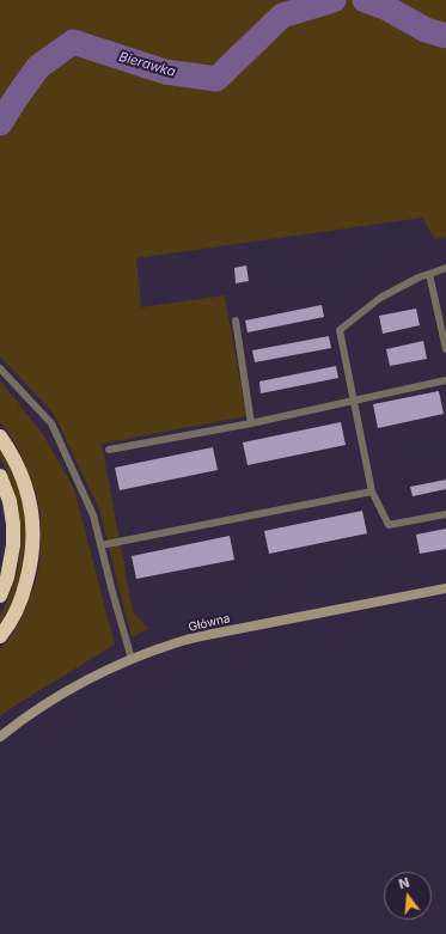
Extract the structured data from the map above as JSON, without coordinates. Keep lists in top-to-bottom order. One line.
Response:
{"streets":{"main road":["Główna"]},"water":["Bierawka"],"north":"top"}
